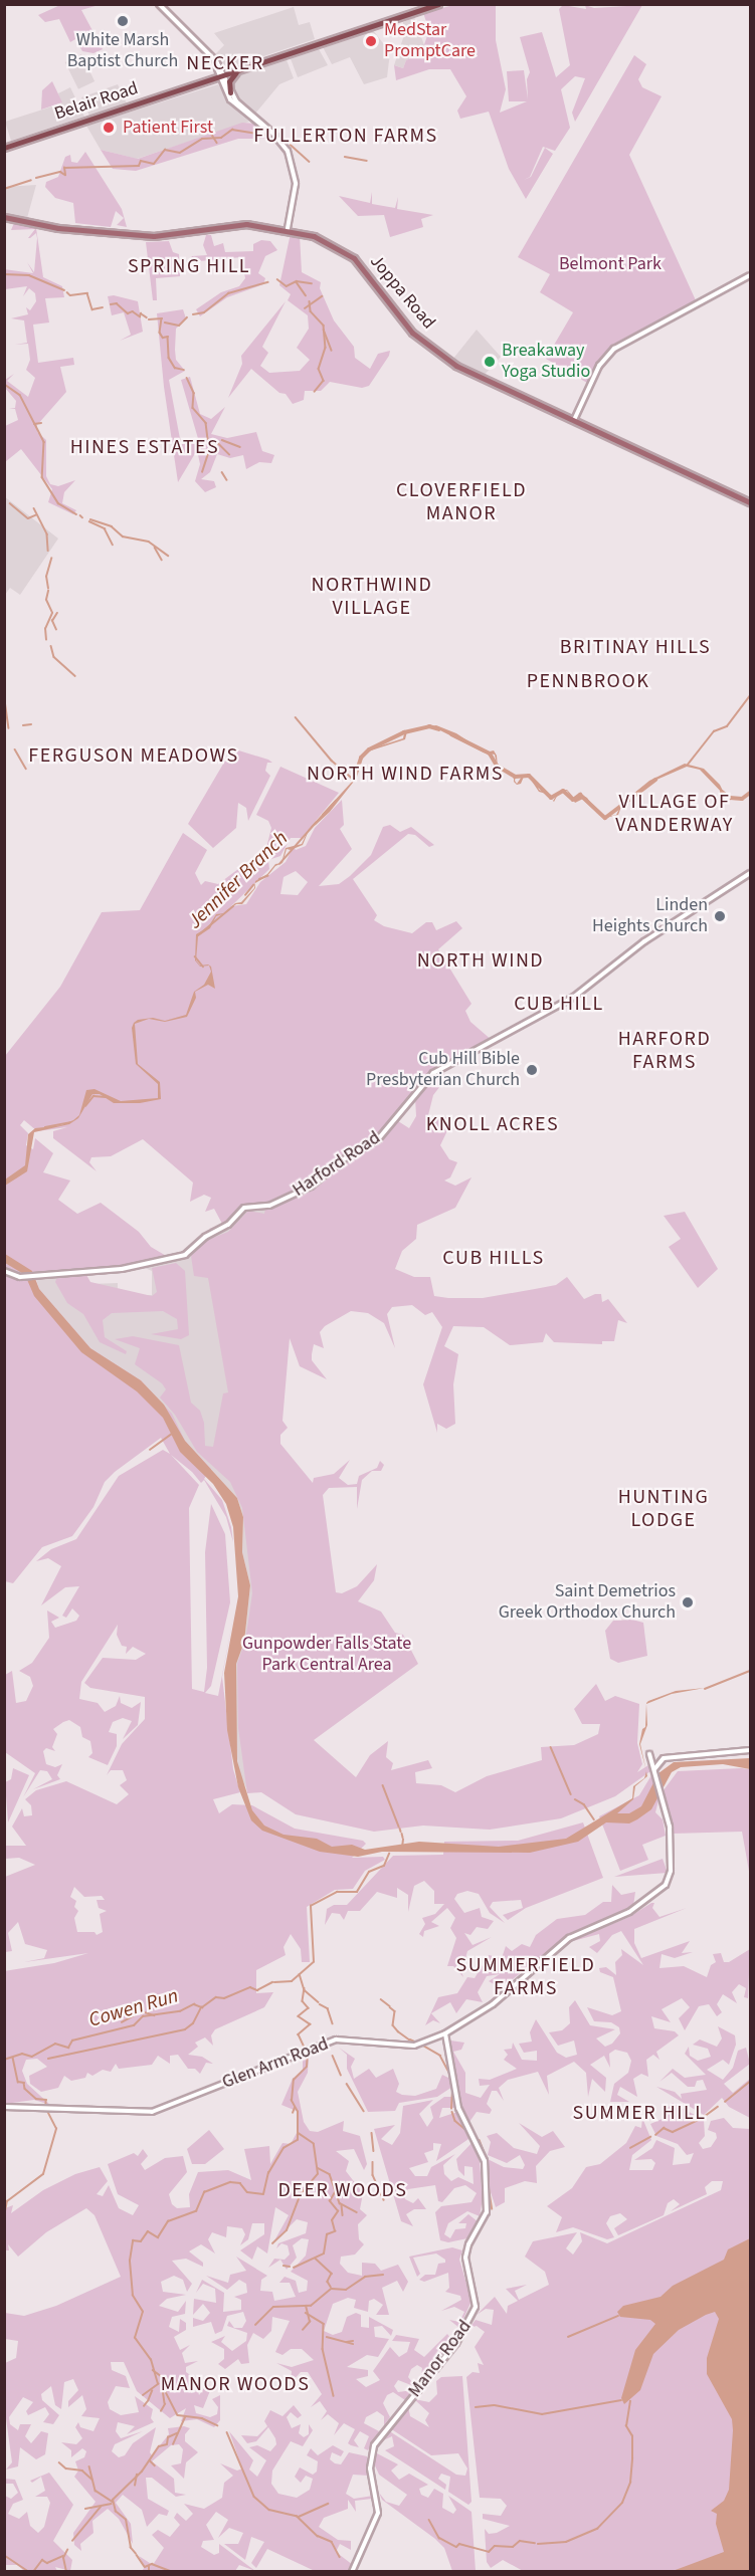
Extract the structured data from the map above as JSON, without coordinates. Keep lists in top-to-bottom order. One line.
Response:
{"streets":{"highway":["Belair Road"],"main road":["Joppa Road","Harford Road","Glen Arm Road","Manor Road"]},"crossings":[["Glen Arm Road","Manor Road"]],"districts":["NECKER","FULLERTON FARMS","SPRING HILL","HINES ESTATES","CLOVERFIELD MANOR","NORTHWIND VILLAGE","BRITINAY HILLS","PENNBROOK","FERGUSON MEADOWS","NORTH WIND FARMS","VILLAGE OF VANDERWAY","NORTH WIND","CUB HILL","HARFORD FARMS","KNOLL ACRES","CUB HILLS","HUNTING LODGE","SUMMERFIELD FARMS","SUMMER HILL","DEER WOODS","MANOR WOODS"],"water":["Jennifer Branch","Cowen Run"],"parks":["Belmont Park","Gunpowder Falls State Park Central Area"],"places":["White Marsh Baptist Church","MedStar PromptCare","Patient First","Breakaway Yoga Studio","Linden Heights Church","Cub Hill Bible Presbyterian Church","Saint Demetrios Greek Orthodox Church"]}
